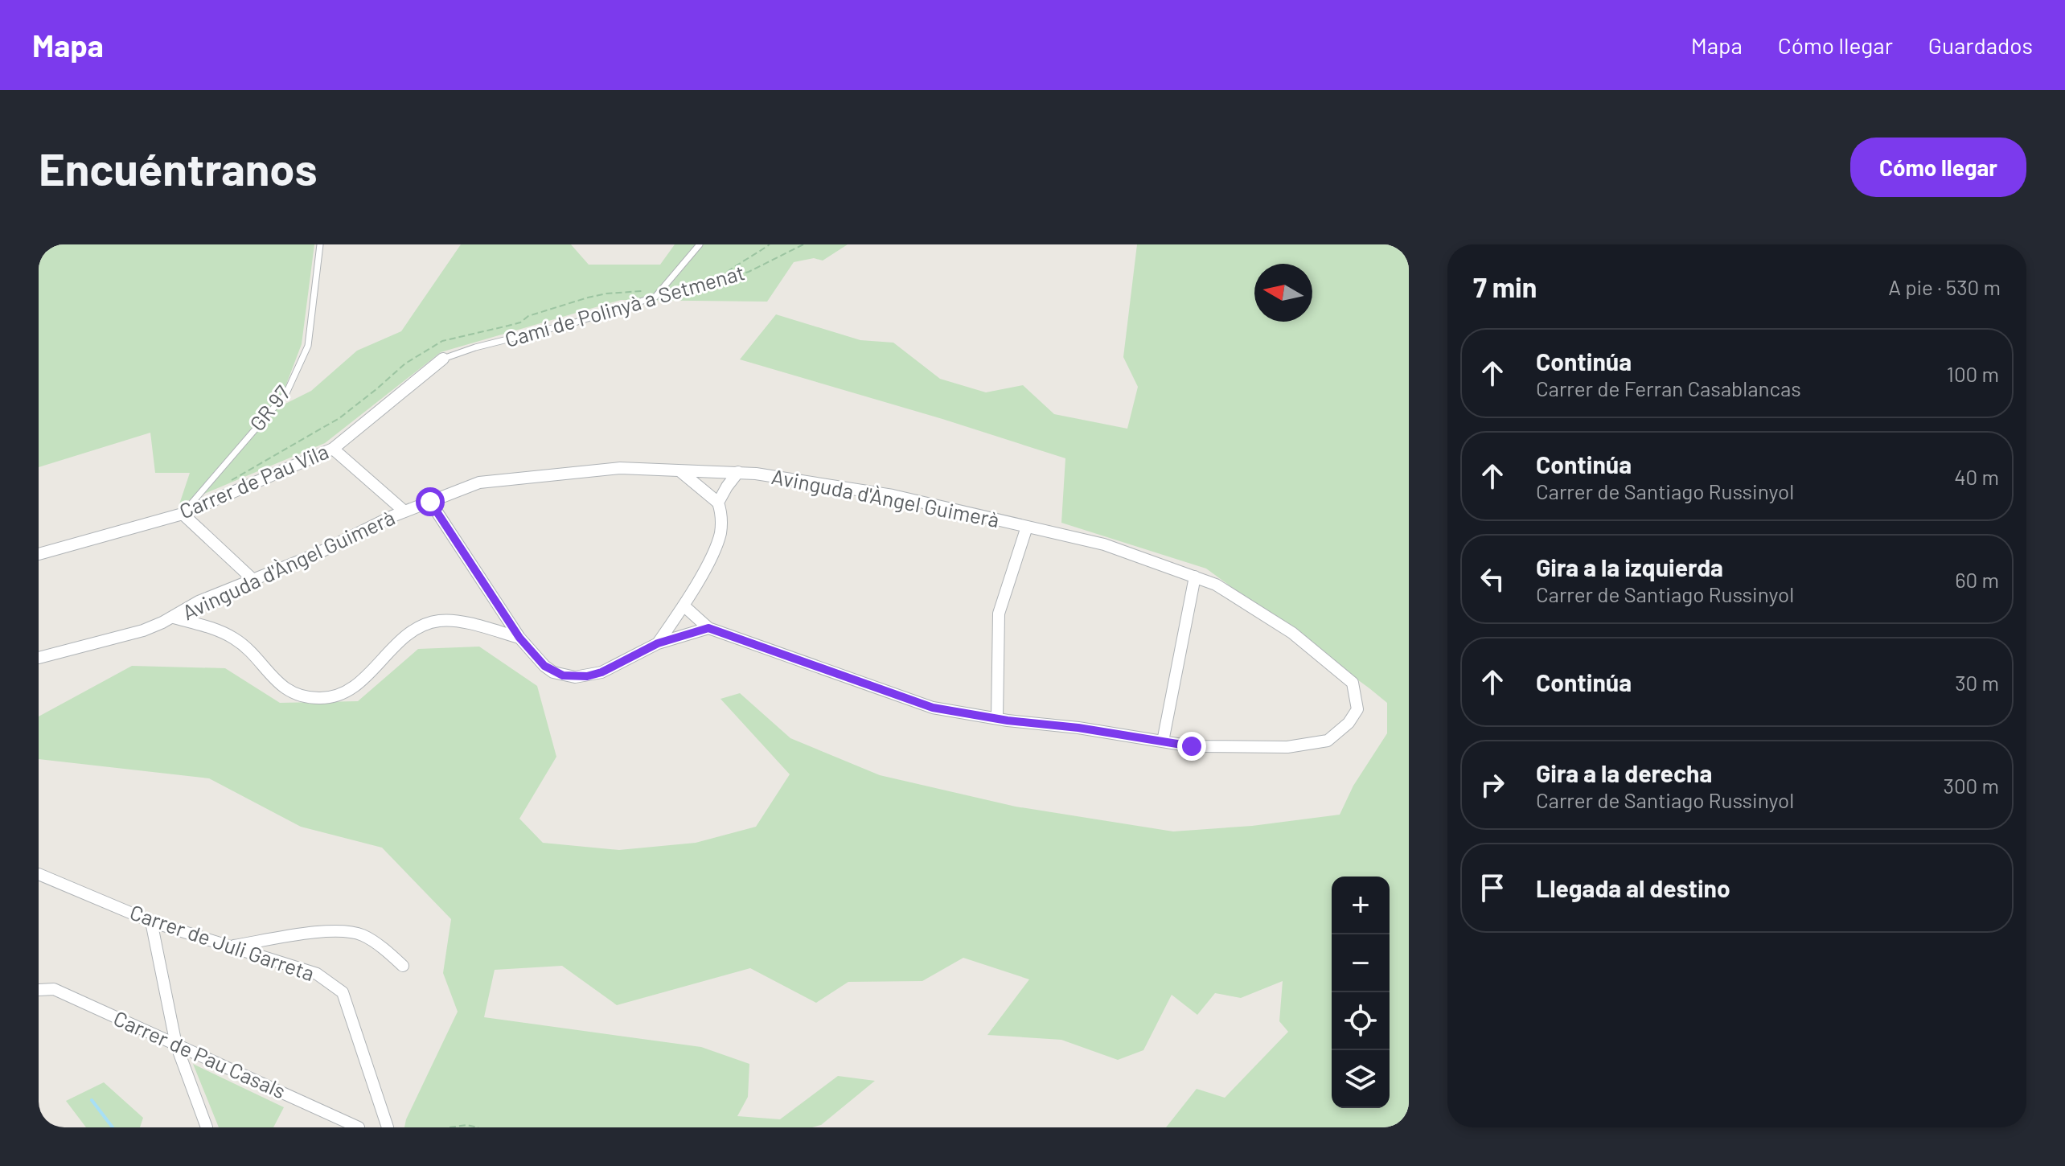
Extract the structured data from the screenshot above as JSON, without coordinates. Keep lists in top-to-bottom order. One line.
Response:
{"streets":{"street":["Carrer de Pau Vila","Avinguda d'Àngel Guimerà","Carrer de Juli Garreta","Carrer de Pau Casals"],"lane":["Camí de Polinyà a Setmenat","GR 97"]},"crossings":[["Camí de Polinyà a Setmenat","Carrer de Pau Vila"],["GR 97","Carrer de Pau Vila"]],"north":"left","page":{"header":"Mapa","nav":["Mapa","Cómo llegar","Guardados"],"buttons":"Cómo llegar","title":"Encuéntranos","heading":["7 min","A pie · 530 m"],"list":[["Continúa","Carrer de Ferran Casablancas","100 m"],["Continúa","Carrer de Santiago Russinyol","40 m"],["Gira a la izquierda","Carrer de Santiago Russinyol","60 m"],["Continúa","30 m"],["Gira a la derecha","Carrer de Santiago Russinyol","300 m"],"Llegada al destino"],"map_buttons":["+","−"]}}
